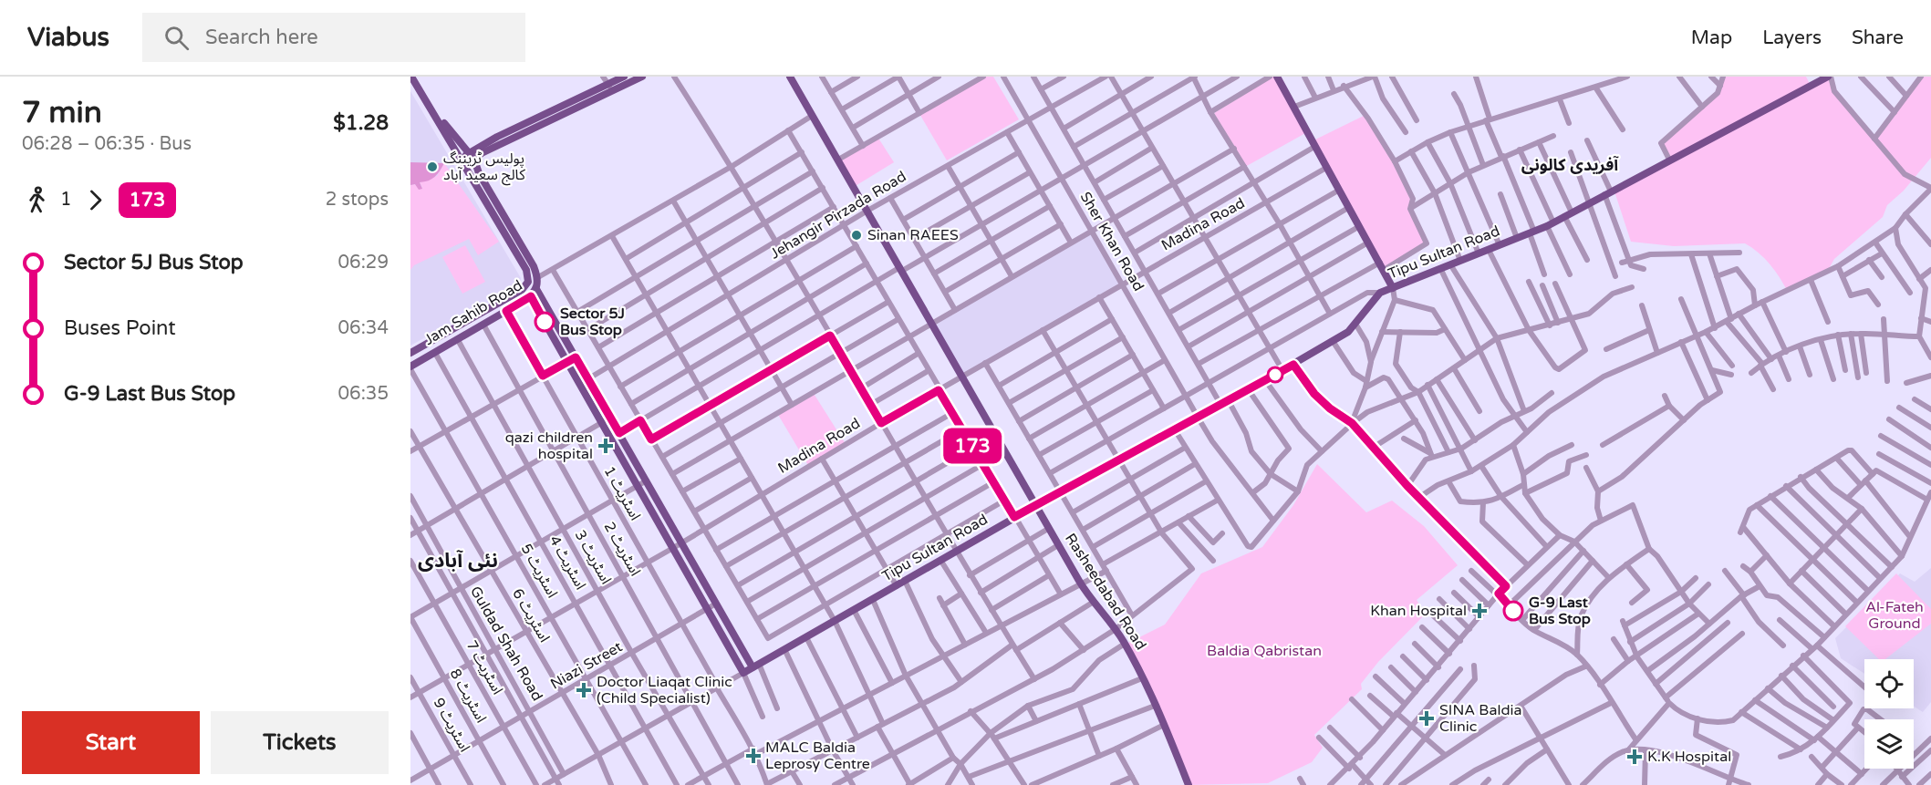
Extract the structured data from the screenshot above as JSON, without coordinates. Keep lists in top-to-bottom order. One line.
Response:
{"streets":{"main road":["Tipu Sultan Road","Jam Sahib Road","Rasheedabad Road"],"street":["Jehangir Pirzada Road","Madina Road","Sher Khan Road","اسٹریٹ 1","اسٹریٹ 2","اسٹریٹ 3","اسٹریٹ 4","اسٹریٹ 5","اسٹریٹ 6","Guldad Shah Road","Niazi Street","اسٹریٹ 7","اسٹریٹ 8","اسٹریٹ 9"]},"crossings":[["Jehangir Pirzada Road","Sher Khan Road"],["Jehangir Pirzada Road","Rasheedabad Road"],["Madina Road","Sher Khan Road"],["Madina Road","اسٹریٹ 1"],["Madina Road","اسٹریٹ 2"],["Madina Road","اسٹریٹ 3"],["Madina Road","اسٹریٹ 4"],["Madina Road","اسٹریٹ 5"],["Madina Road","Rasheedabad Road"],["Madina Road","اسٹریٹ 6"],["Madina Road","Guldad Shah Road"],["Madina Road","اسٹریٹ 7"],["Madina Road","اسٹریٹ 8"],["Madina Road","اسٹریٹ 9"],["Sher Khan Road","Tipu Sultan Road"],["Tipu Sultan Road","اسٹریٹ 1"],["Tipu Sultan Road","اسٹریٹ 2"],["Tipu Sultan Road","اسٹریٹ 3"],["Tipu Sultan Road","اسٹریٹ 4"],["Tipu Sultan Road","اسٹریٹ 5"],["Tipu Sultan Road","Rasheedabad Road"],["Tipu Sultan Road","اسٹریٹ 6"],["Tipu Sultan Road","Guldad Shah Road"],["Jam Sahib Road","اسٹریٹ 1"],["Jam Sahib Road","اسٹریٹ 2"],["Jam Sahib Road","اسٹریٹ 3"],["Jam Sahib Road","اسٹریٹ 4"],["Jam Sahib Road","اسٹریٹ 5"],["اسٹریٹ 1","Niazi Street"],["اسٹریٹ 2","Niazi Street"],["اسٹریٹ 3","Niazi Street"],["اسٹریٹ 4","Niazi Street"],["اسٹریٹ 5","Niazi Street"],["اسٹریٹ 6","Niazi Street"],["Guldad Shah Road","Niazi Street"],["Niazi Street","اسٹریٹ 7"],["Niazi Street","اسٹریٹ 8"],["Niazi Street","اسٹریٹ 9"]],"districts":["آفریدی کالونی","نئی آبادی"],"parks":["Al-Fateh Ground","Baldia Qabristan"],"places":{"other":["پولیس ٹریننگ کالج سعید آباد","Sinan RAEES","Sector 5J Bus Stop","G-9 Last Bus Stop"],"health":["qazi children hospital","Khan Hospital","Doctor Liaqat Clinic (Child Specialist)","SINA Baldia Clinic","MALC Baldia Leprosy Centre","K.K Hospital"]},"lines":["bus line 173"],"page":{"header":"Viabus","search":"Search here","nav":["Map","Layers","Share"],"heading":["7 min","06:28 – 06:35 · Bus","$1.28"],"on_map":"173","legs":["1","173","2 stops"],"list":[{"name":"Sector 5J Bus Stop","value":"06:29"},{"name":"Buses Point","value":"06:34"},{"name":"G-9 Last Bus Stop","value":"06:35"}],"buttons":["Start","Tickets"]}}
